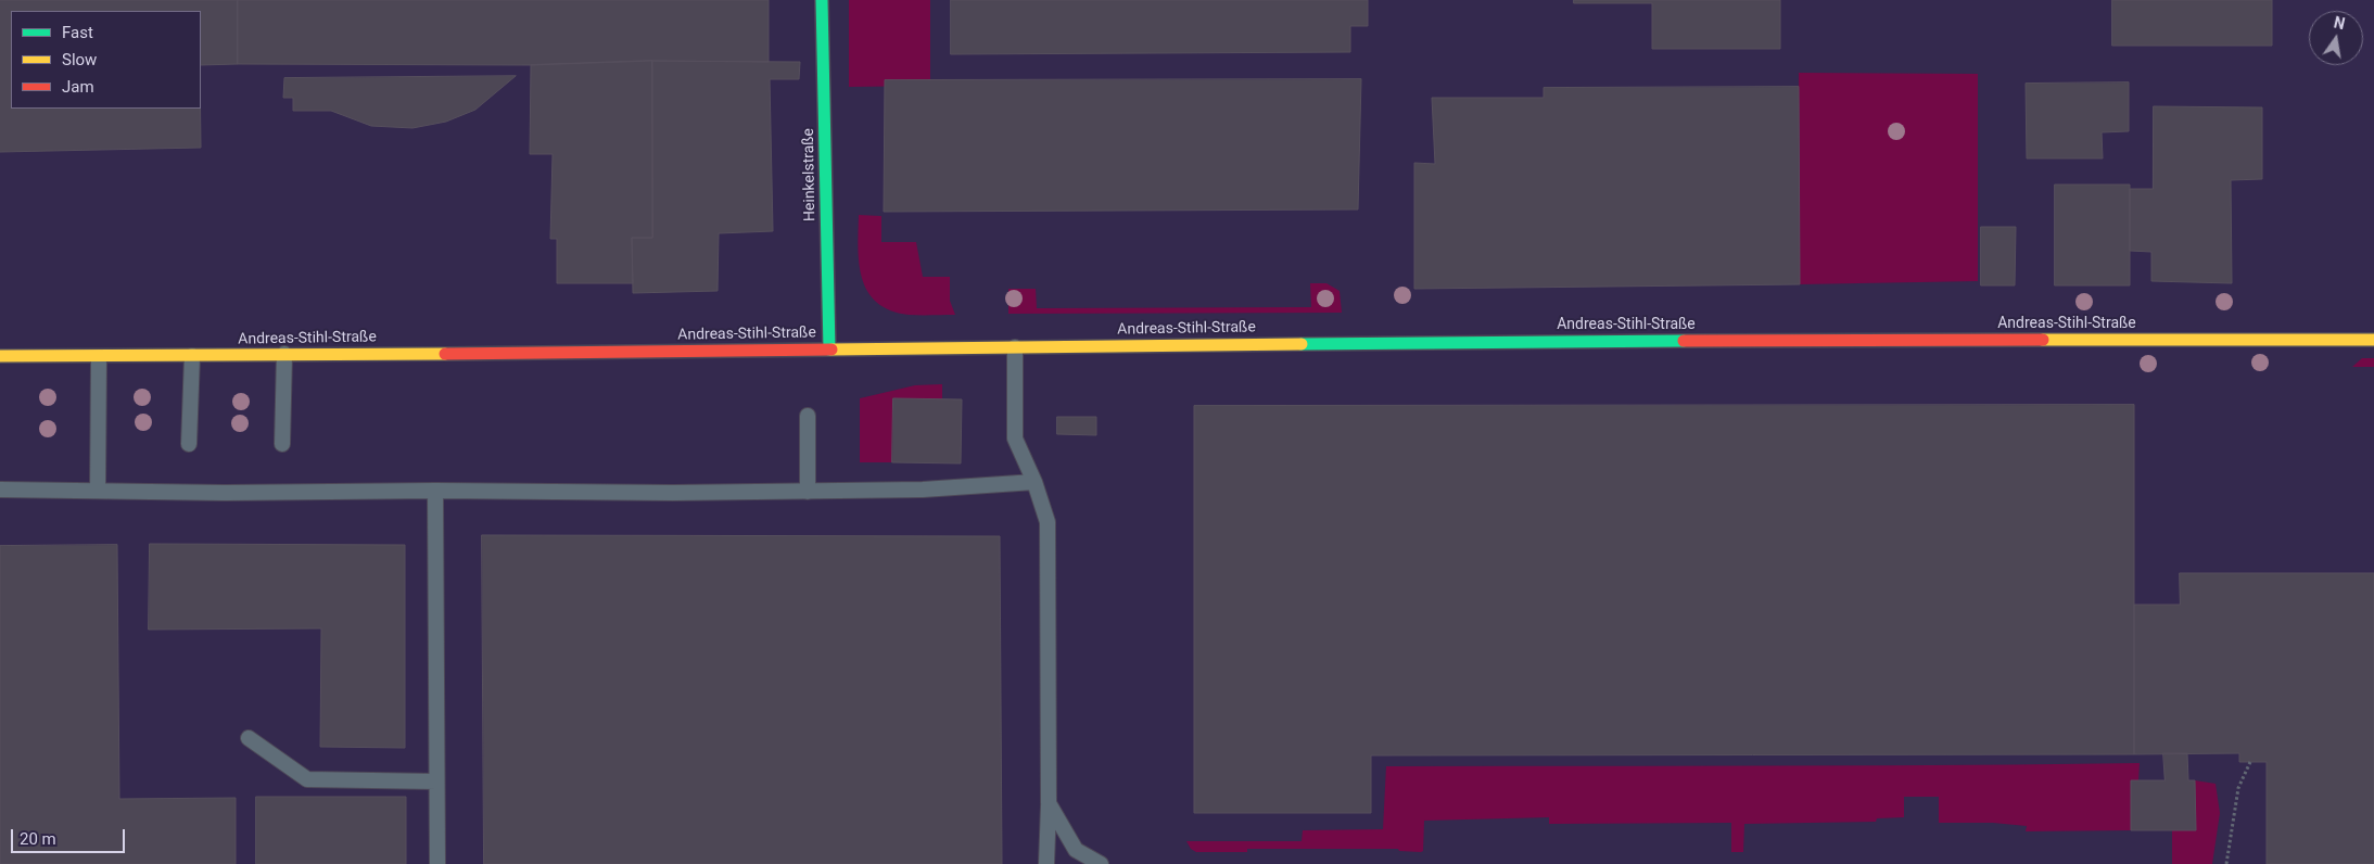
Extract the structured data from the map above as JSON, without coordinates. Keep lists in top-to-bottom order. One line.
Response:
{"streets":{"street":["Heinkelstraße","Andreas-Stihl-Straße"]},"crossings":[["Heinkelstraße","Andreas-Stihl-Straße"]],"legend":["Fast","Slow","Jam"],"scale_bar":"20 m","north":"top"}
